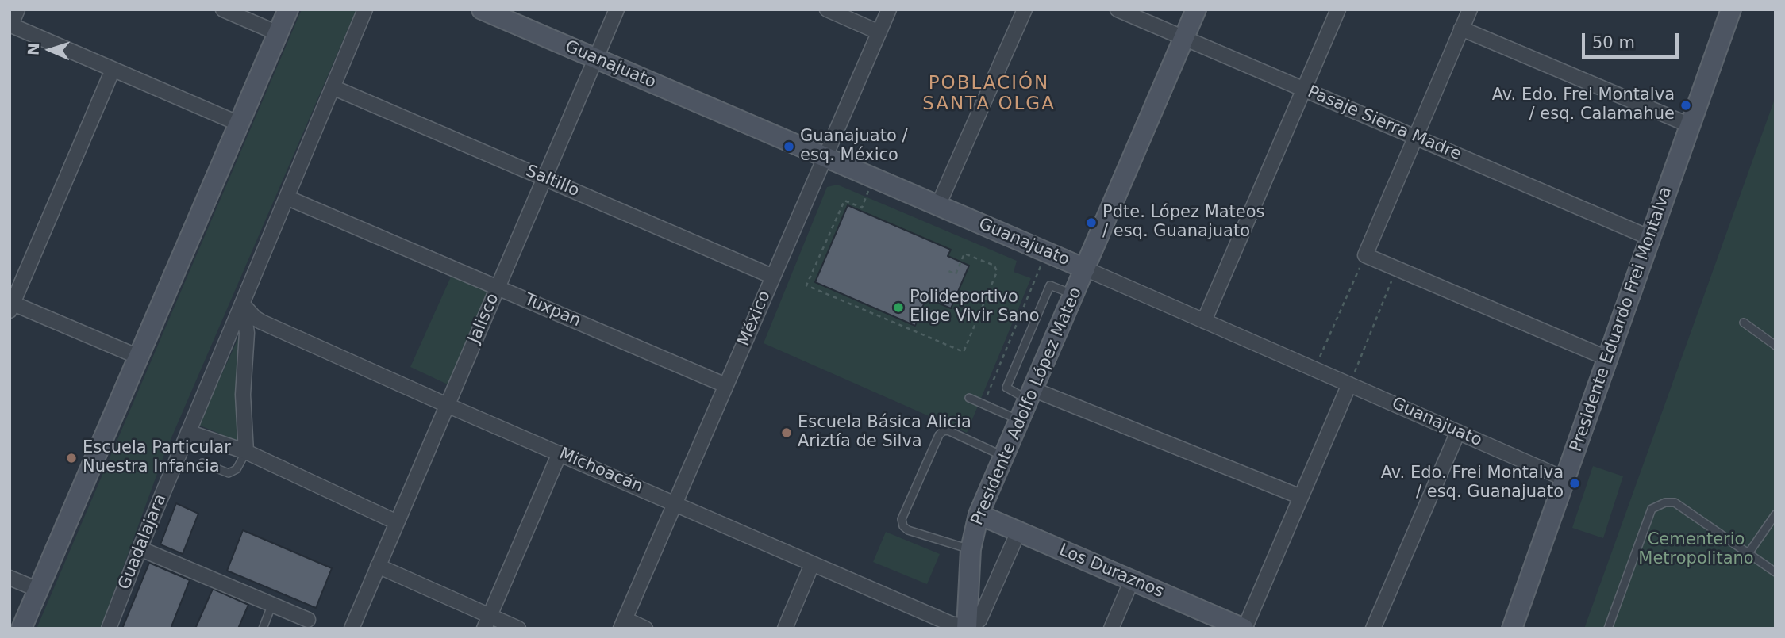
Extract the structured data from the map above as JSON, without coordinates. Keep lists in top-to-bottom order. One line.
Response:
{"streets":{"street":["Guanajuato","Pasaje Sierra Madre","Saltillo","Tuxpan","Jalisco","México","Presidente Eduardo Frei Montalva","Presidente Adolfo López Mateo","Michoacán","Guadalajara","Los Duraznos"]},"crossings":[["Guanajuato","Jalisco"],["Guanajuato","México"],["Guanajuato","Presidente Eduardo Frei Montalva"],["Guanajuato","Presidente Adolfo López Mateo"],["Pasaje Sierra Madre","Presidente Eduardo Frei Montalva"],["Pasaje Sierra Madre","Presidente Adolfo López Mateo"],["Saltillo","Jalisco"],["Saltillo","México"],["Saltillo","Guadalajara"],["Tuxpan","Jalisco"],["Tuxpan","México"],["Tuxpan","Guadalajara"],["Jalisco","Michoacán"],["México","Michoacán"],["Presidente Adolfo López Mateo","Michoacán"],["Presidente Adolfo López Mateo","Los Duraznos"],["Michoacán","Guadalajara"]],"districts":["POBLACIÓN SANTA OLGA"],"parks":["Cementerio Metropolitano"],"places":["Av. Edo. Frei Montalva / esq. Calamahue","Guanajuato / esq. México","Pdte. López Mateos / esq. Guanajuato","Polideportivo Elige Vivir Sano","Escuela Básica Alicia Ariztía de Silva","Escuela Particular Nuestra Infancia","Av. Edo. Frei Montalva / esq. Guanajuato"],"scale_bar":"50 m","north":"left"}
